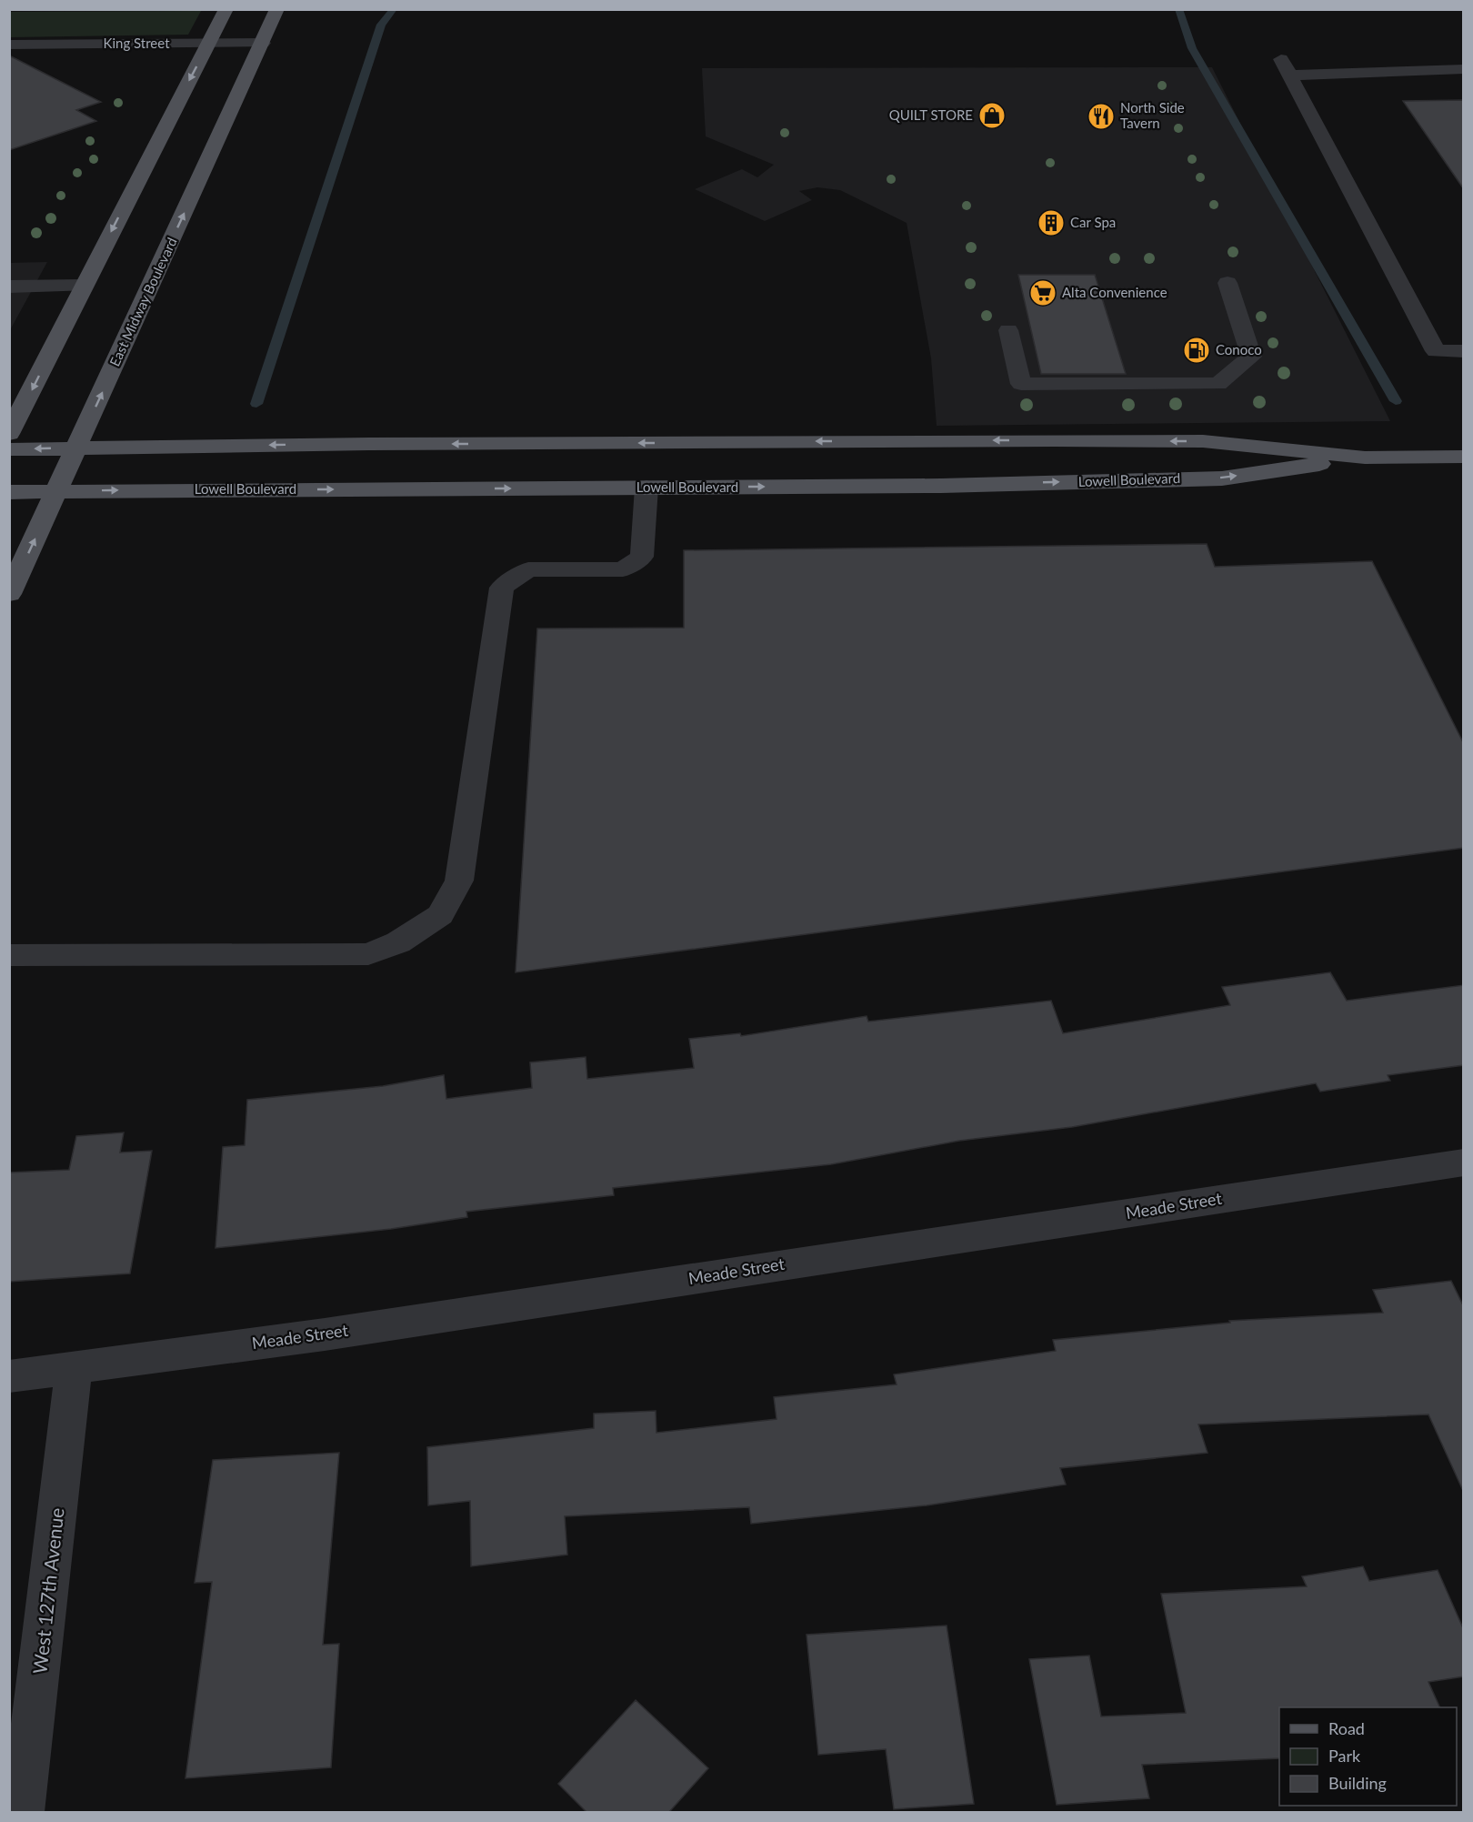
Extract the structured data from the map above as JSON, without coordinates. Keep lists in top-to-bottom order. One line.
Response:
{"streets":{"main road":["East Midway Boulevard","Lowell Boulevard"],"street":["King Street","Meade Street","West 127th Avenue"]},"crossings":[["King Street","East Midway Boulevard"],["East Midway Boulevard","Lowell Boulevard"],["Meade Street","West 127th Avenue"]],"places":{"shop":["QUILT STORE"],"restaurant":["North Side Tavern"],"building":["Car Spa"],"supermarket":["Alta Convenience"],"fuel station":["Conoco"]},"legend":["Road","Park","Building"]}
